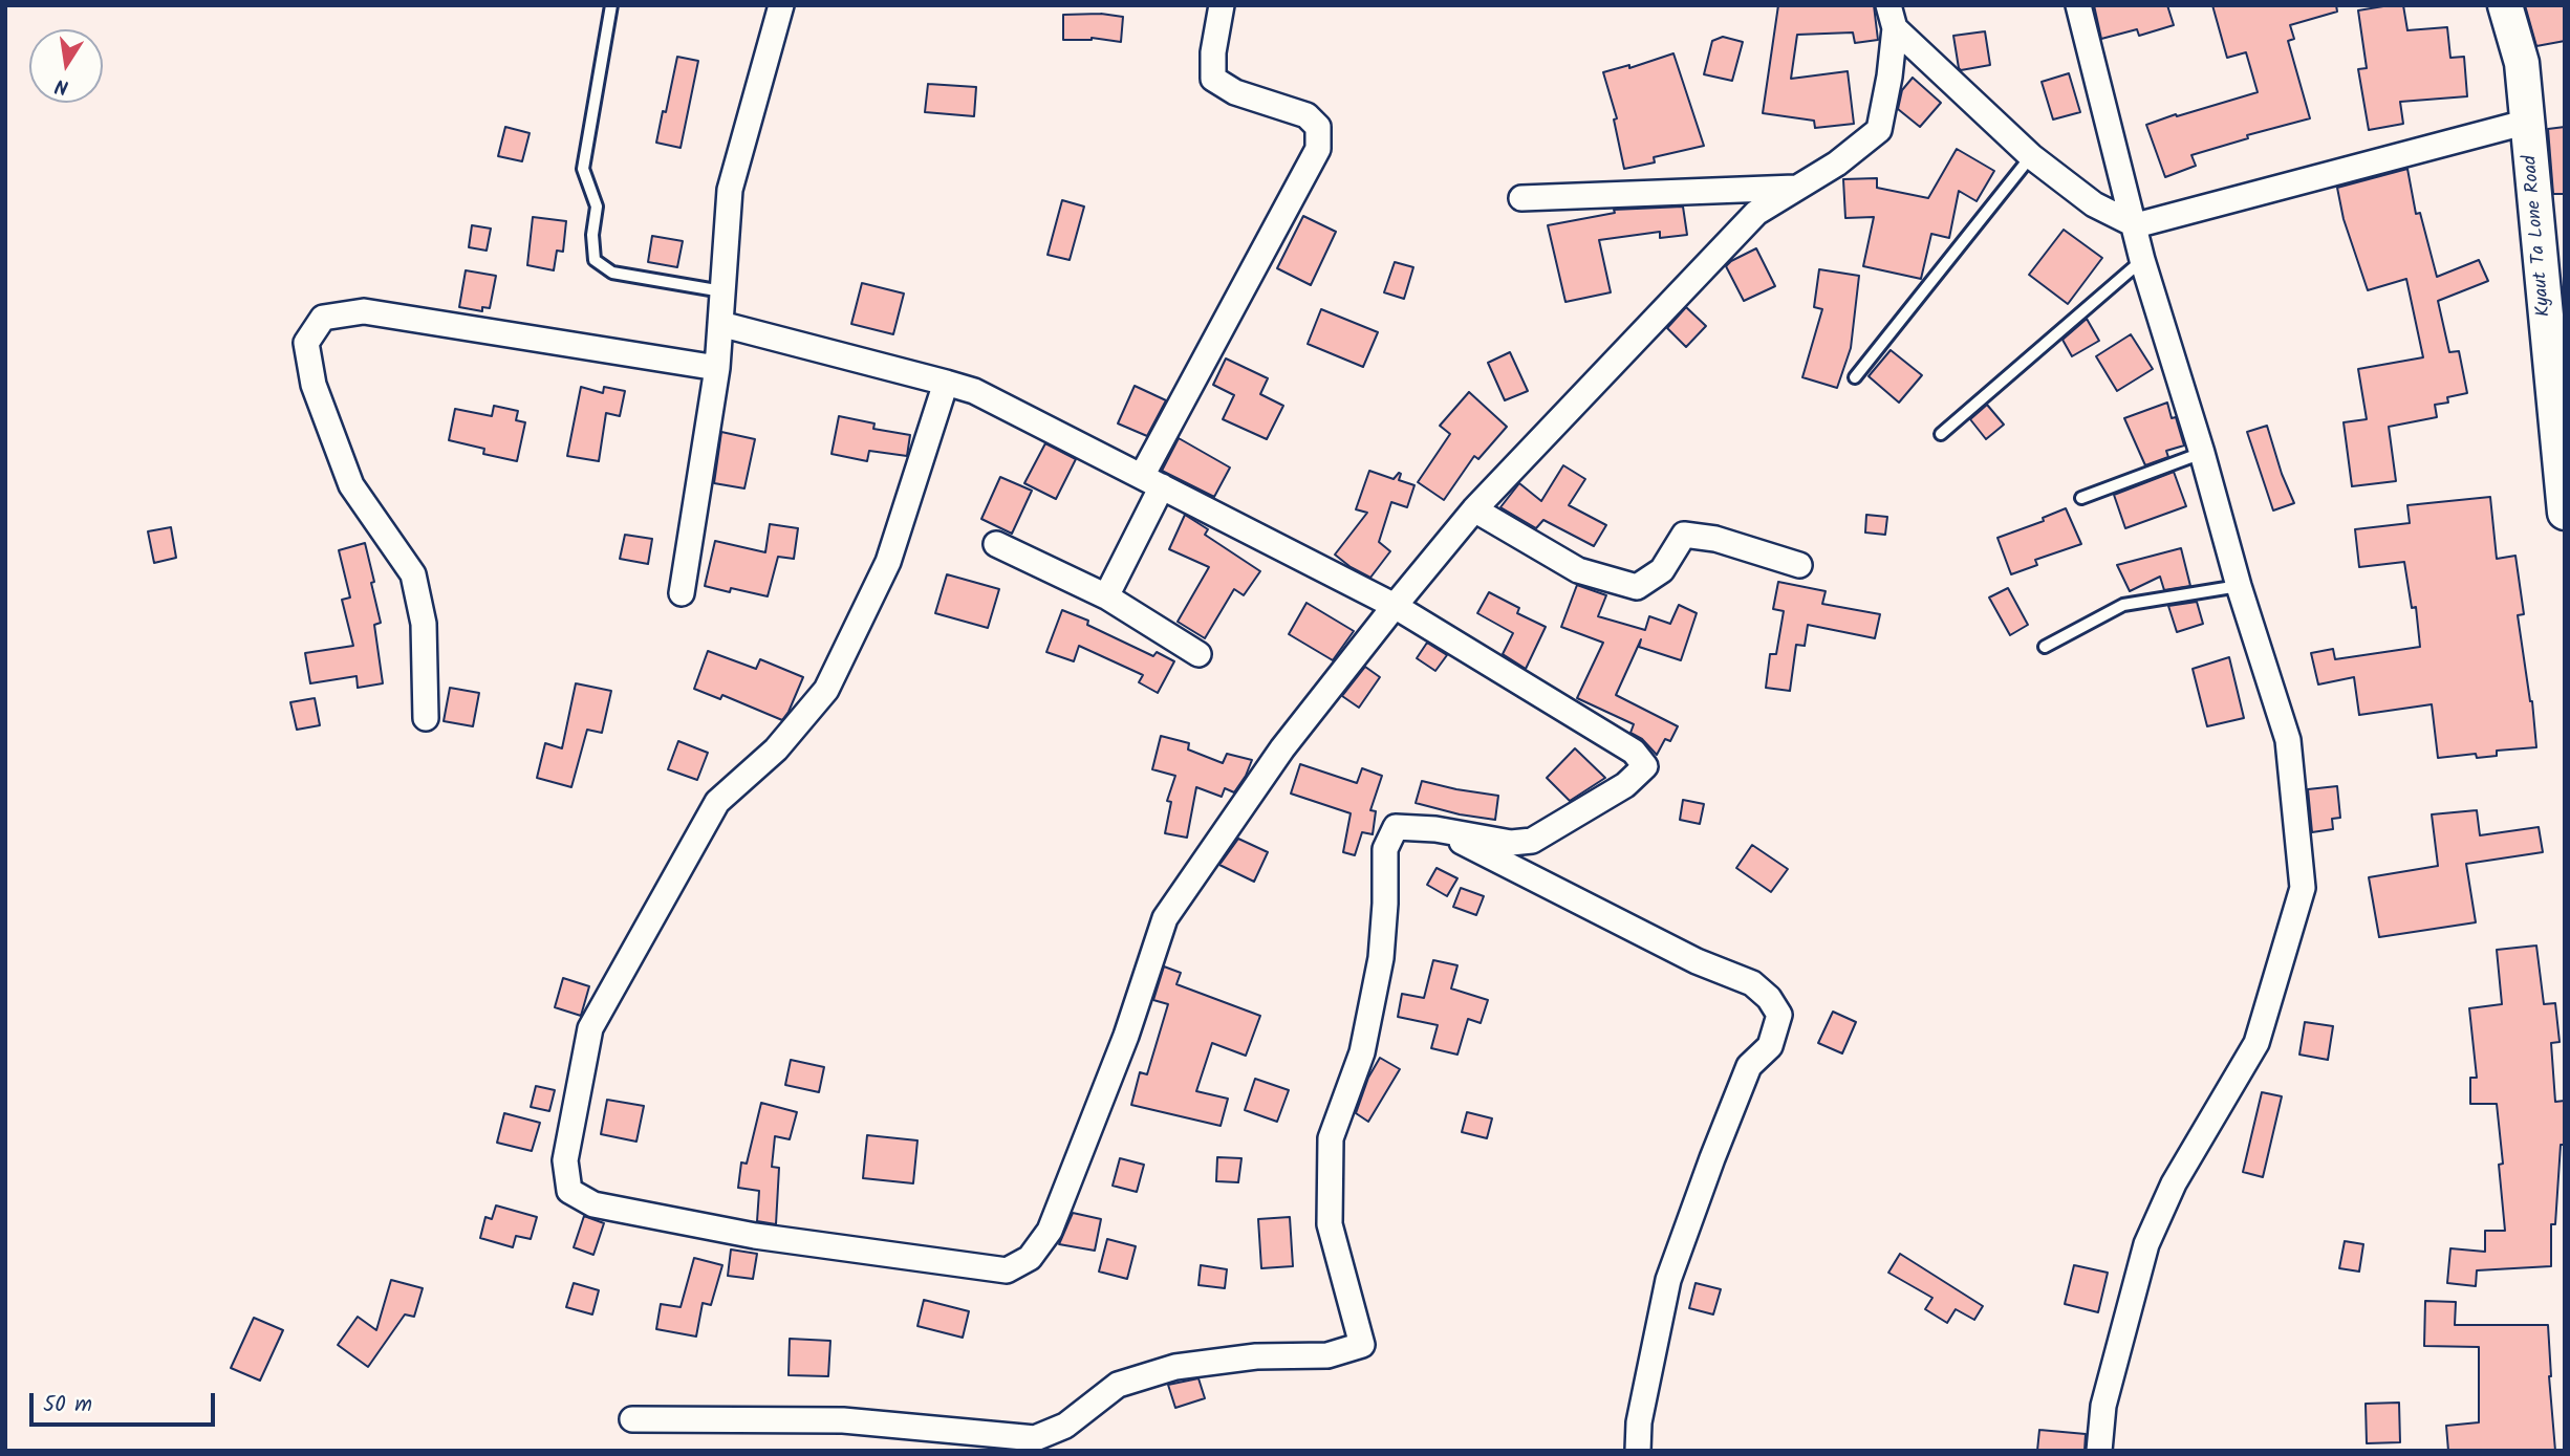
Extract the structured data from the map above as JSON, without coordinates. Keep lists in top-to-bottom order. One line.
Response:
{"streets":{"main road":["Kyaut Ta Lone Road"]},"scale_bar":"50 m","north":"bottom"}
